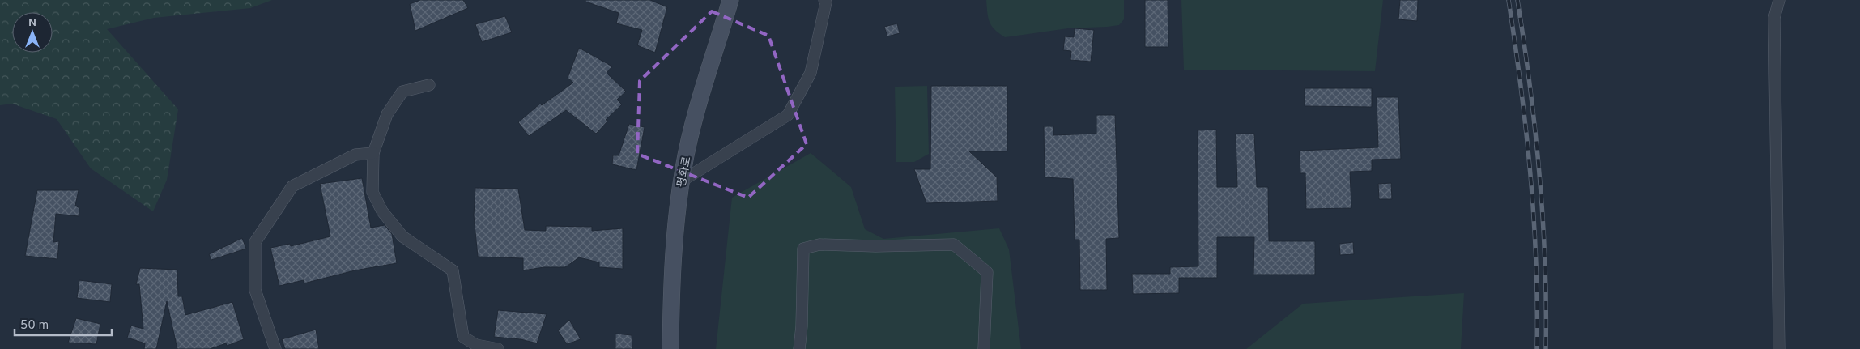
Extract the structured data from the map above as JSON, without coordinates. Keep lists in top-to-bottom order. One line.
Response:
{"streets":{"main road":["평화로"]},"scale_bar":"50 m","north":"top"}
